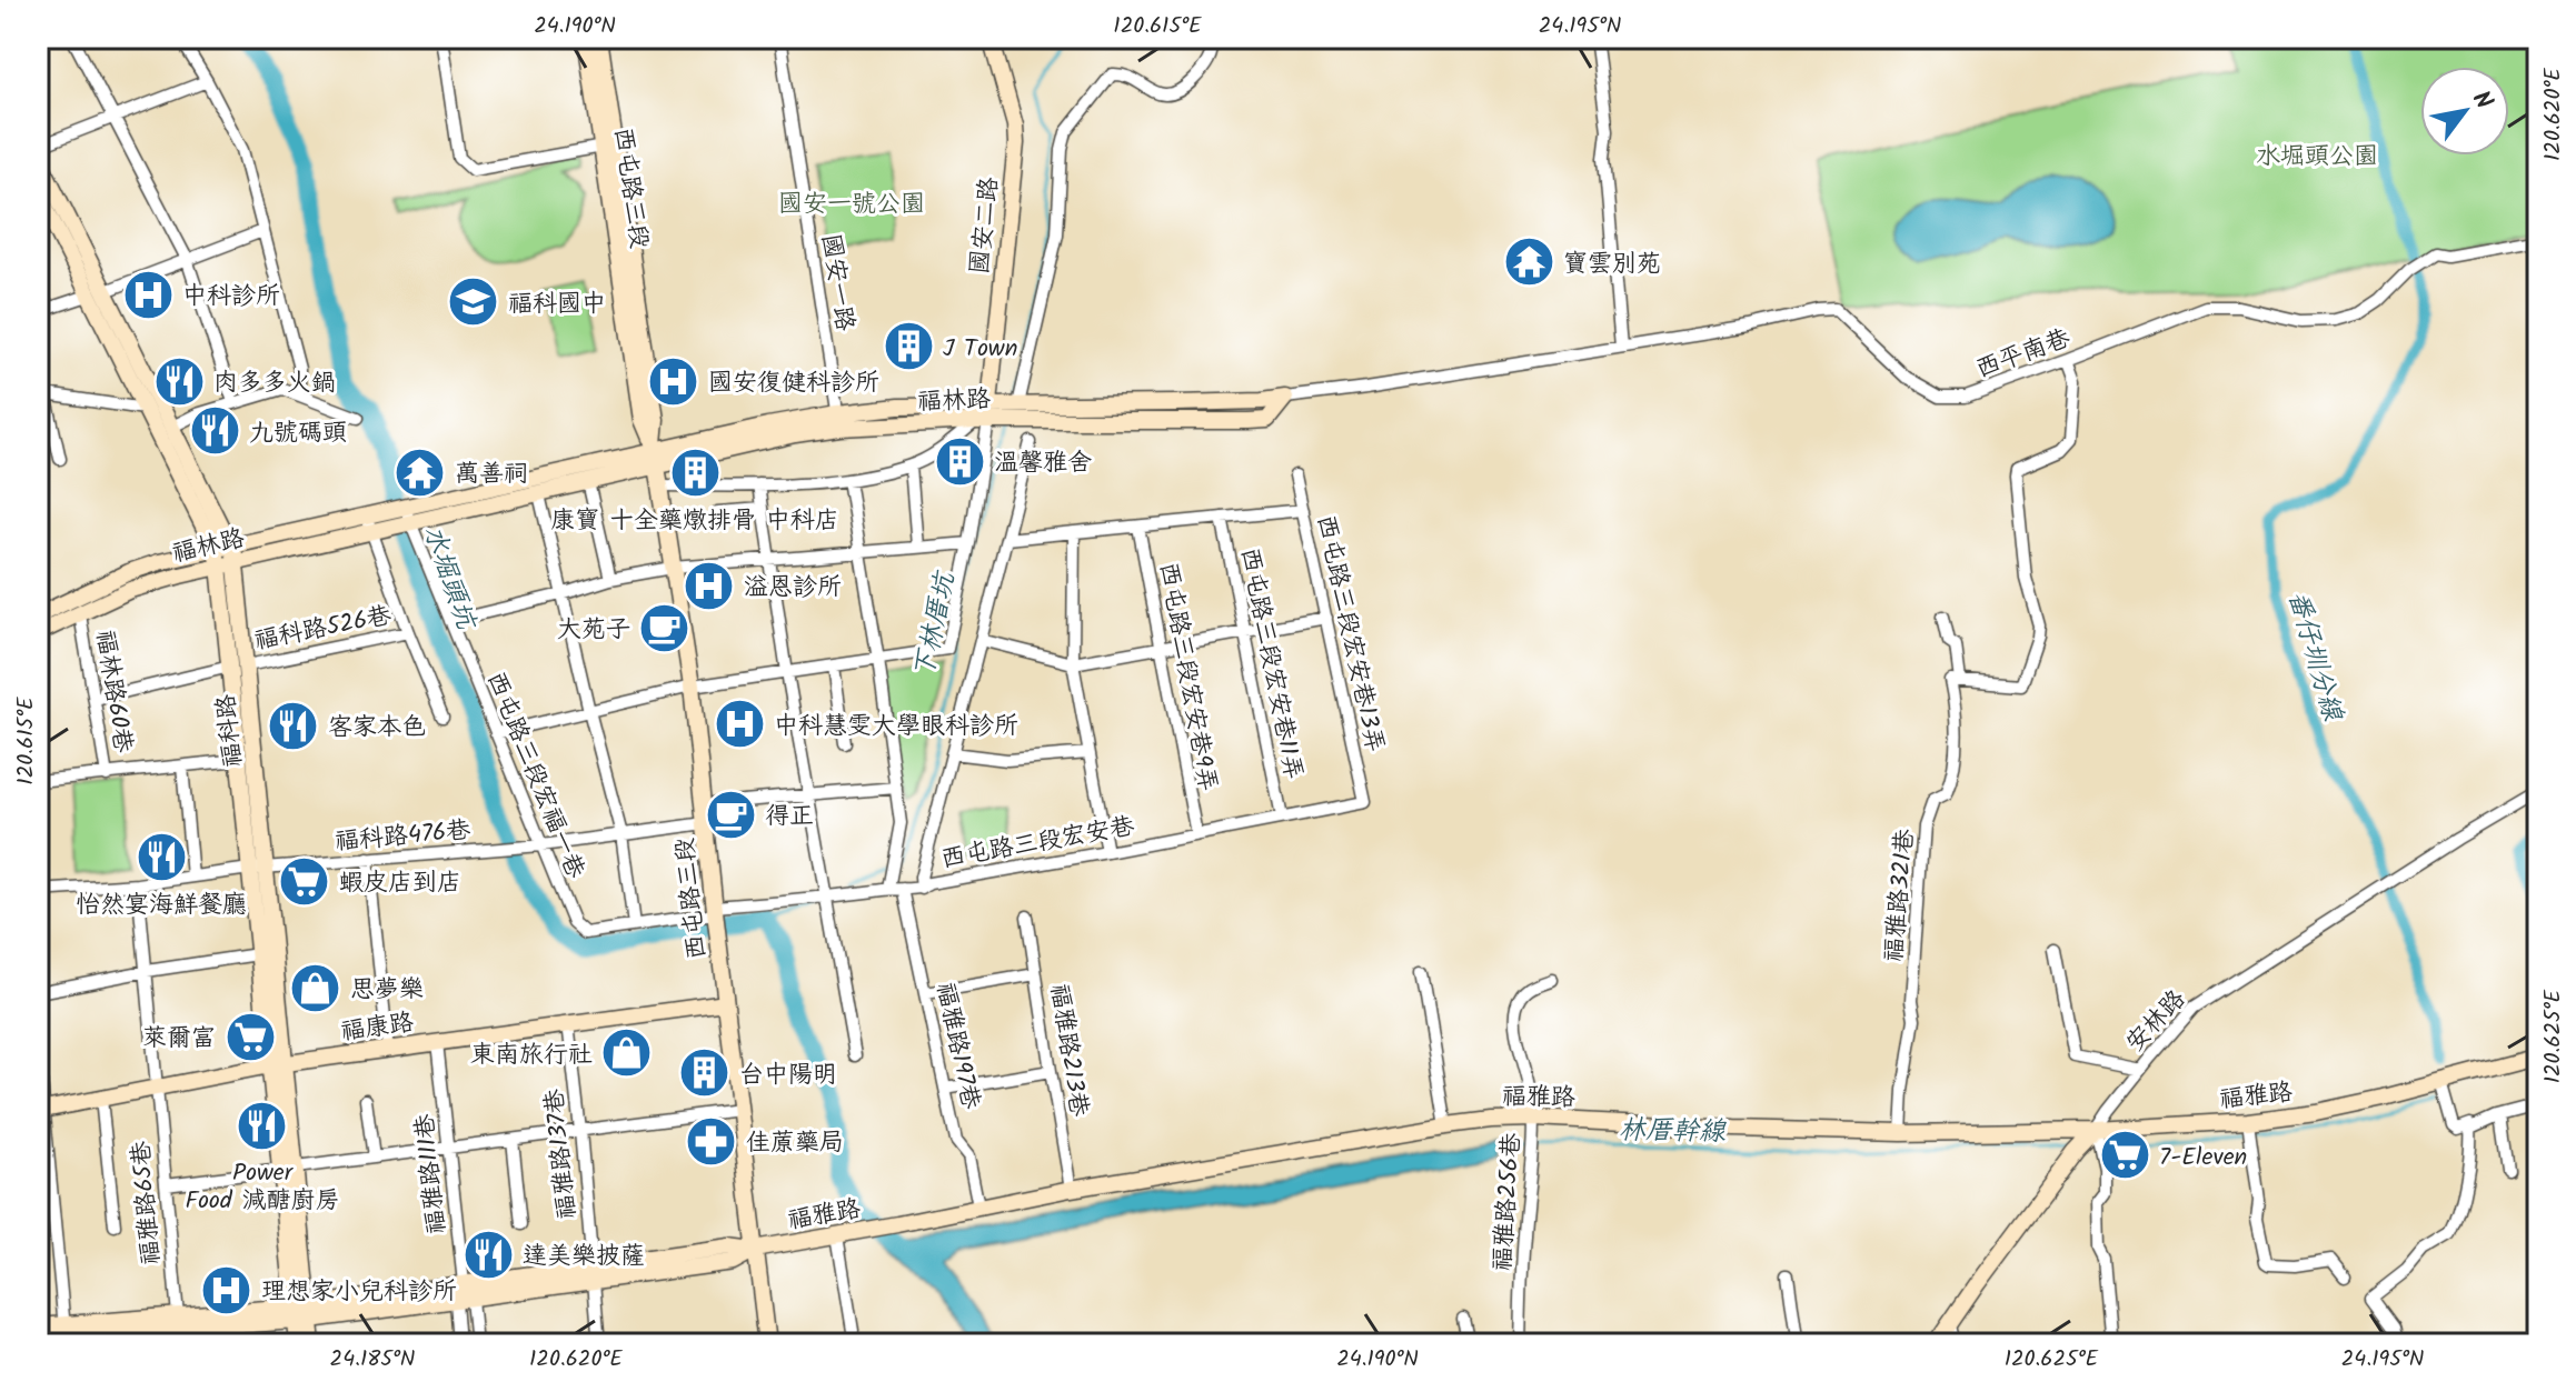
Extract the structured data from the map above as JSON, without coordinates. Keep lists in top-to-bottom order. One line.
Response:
{"streets":{"street":["西屯路三段","國安二路","國安一路","西平南巷","福林路","福科路526巷","西屯路三段宏安巷13弄","西屯路三段宏安巷11弄","西屯路三段宏安巷9弄","福林路60巷","福科路","西屯路三段宏福一巷","福科路476巷","西屯路三段宏安巷","福雅路321巷","安林路","福康路","福雅路197巷","福雅路213巷","福雅路","福雅路137巷","福雅路111巷","福雅路256巷","福雅路65巷"]},"crossings":[["西屯路三段","福林路"],["西屯路三段","西屯路三段宏福一巷"],["西屯路三段","福科路476巷"],["西屯路三段","西屯路三段宏安巷"],["西屯路三段","福康路"],["西屯路三段","福雅路"],["國安二路","福林路"],["國安一路","福林路"],["西平南巷","福林路"],["福林路","福林路60巷"],["福林路","福科路"],["福林路","西屯路三段宏福一巷"],["福科路526巷","福林路60巷"],["福科路526巷","福科路"],["西屯路三段宏安巷13弄","西屯路三段宏安巷"],["西屯路三段宏安巷11弄","西屯路三段宏安巷"],["西屯路三段宏安巷9弄","西屯路三段宏安巷"],["福科路","福科路476巷"],["福科路","福康路"],["福科路","福雅路"],["西屯路三段宏福一巷","福科路476巷"],["西屯路三段宏福一巷","西屯路三段宏安巷"],["福科路476巷","福雅路65巷"],["西屯路三段宏安巷","福雅路197巷"],["福雅路321巷","福雅路"],["安林路","福雅路"],["福康路","福雅路137巷"],["福康路","福雅路111巷"],["福康路","福雅路65巷"],["福雅路197巷","福雅路"],["福雅路213巷","福雅路"],["福雅路","福雅路137巷"],["福雅路","福雅路111巷"],["福雅路","福雅路256巷"],["福雅路","福雅路65巷"]],"water":["水堀頭坑","下林厝坑","番仔圳分線","林厝幹線"],"parks":["水堀頭公園","國安一號公園"],"places":{"temple":["寶雲別苑","萬善祠"],"hospital":["中科診所","國安復健科診所","溢恩診所","中科慧雯大學眼科診所","理想家小兒科診所"],"school or university":["福科國中"],"building":["J Town","溫馨雅舍","康寶 十全藥燉排骨 中科店","台中陽明"],"restaurant":["肉多多火鍋","九號碼頭","客家本色","怡然宴海鮮餐廳","Power Food 減醣廚房","達美樂披薩"],"cafe":["大苑子","得正"],"supermarket":["蝦皮店到店","萊爾富","7-Eleven"],"shop":["思夢樂","東南旅行社"],"pharmacy":["佳蒝藥局"]},"north":"top right","coordinates":["24.190°N","120.615°E","24.195°N","120.620°E","120.625°E","24.185°N"]}
